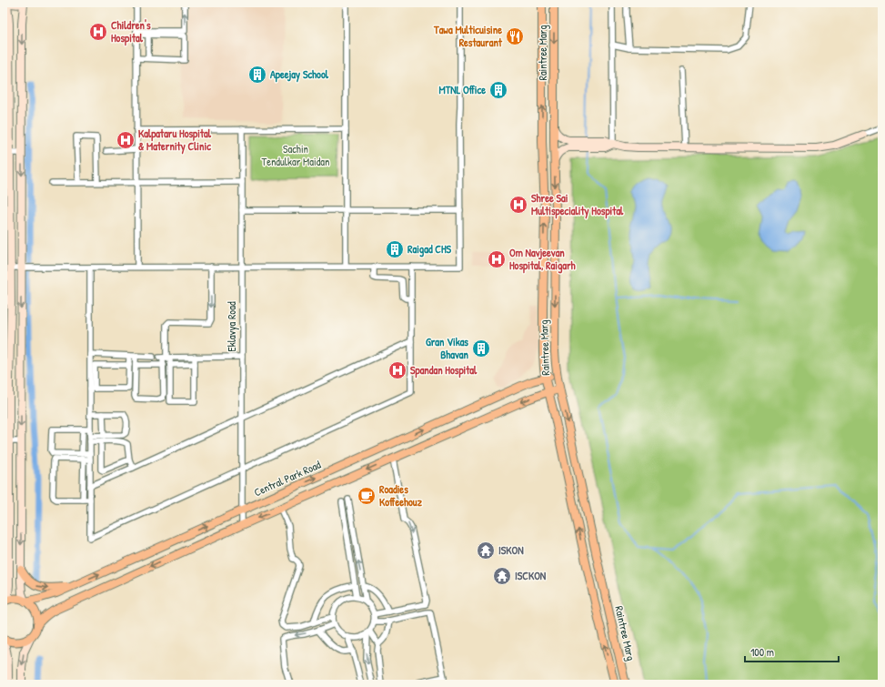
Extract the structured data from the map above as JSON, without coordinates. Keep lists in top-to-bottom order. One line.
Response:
{"streets":{"main road":["Raintree Marg","Central Park Road"],"street":["Eklavya Road"]},"crossings":[["Raintree Marg","Central Park Road"],["Eklavya Road","Central Park Road"]],"parks":["Sachin Tendulkar Maidan"],"places":{"hospital":["Children's Hospital","Kalpataru Hospital & Maternity Clinic","Shree Sai Multispeciality Hospital","Om Navjeevan Hospital, Raigarh","Spandan Hospital"],"restaurant":["Tawa Multicuisine Restaurant"],"building":["Apeejay School","MTNL Office","Raigad CHS","Gran Vikas Bhavan"],"cafe":["Roadies Koffeehouz"],"temple":["ISKON","ISCKON"]},"scale_bar":"100 m"}
